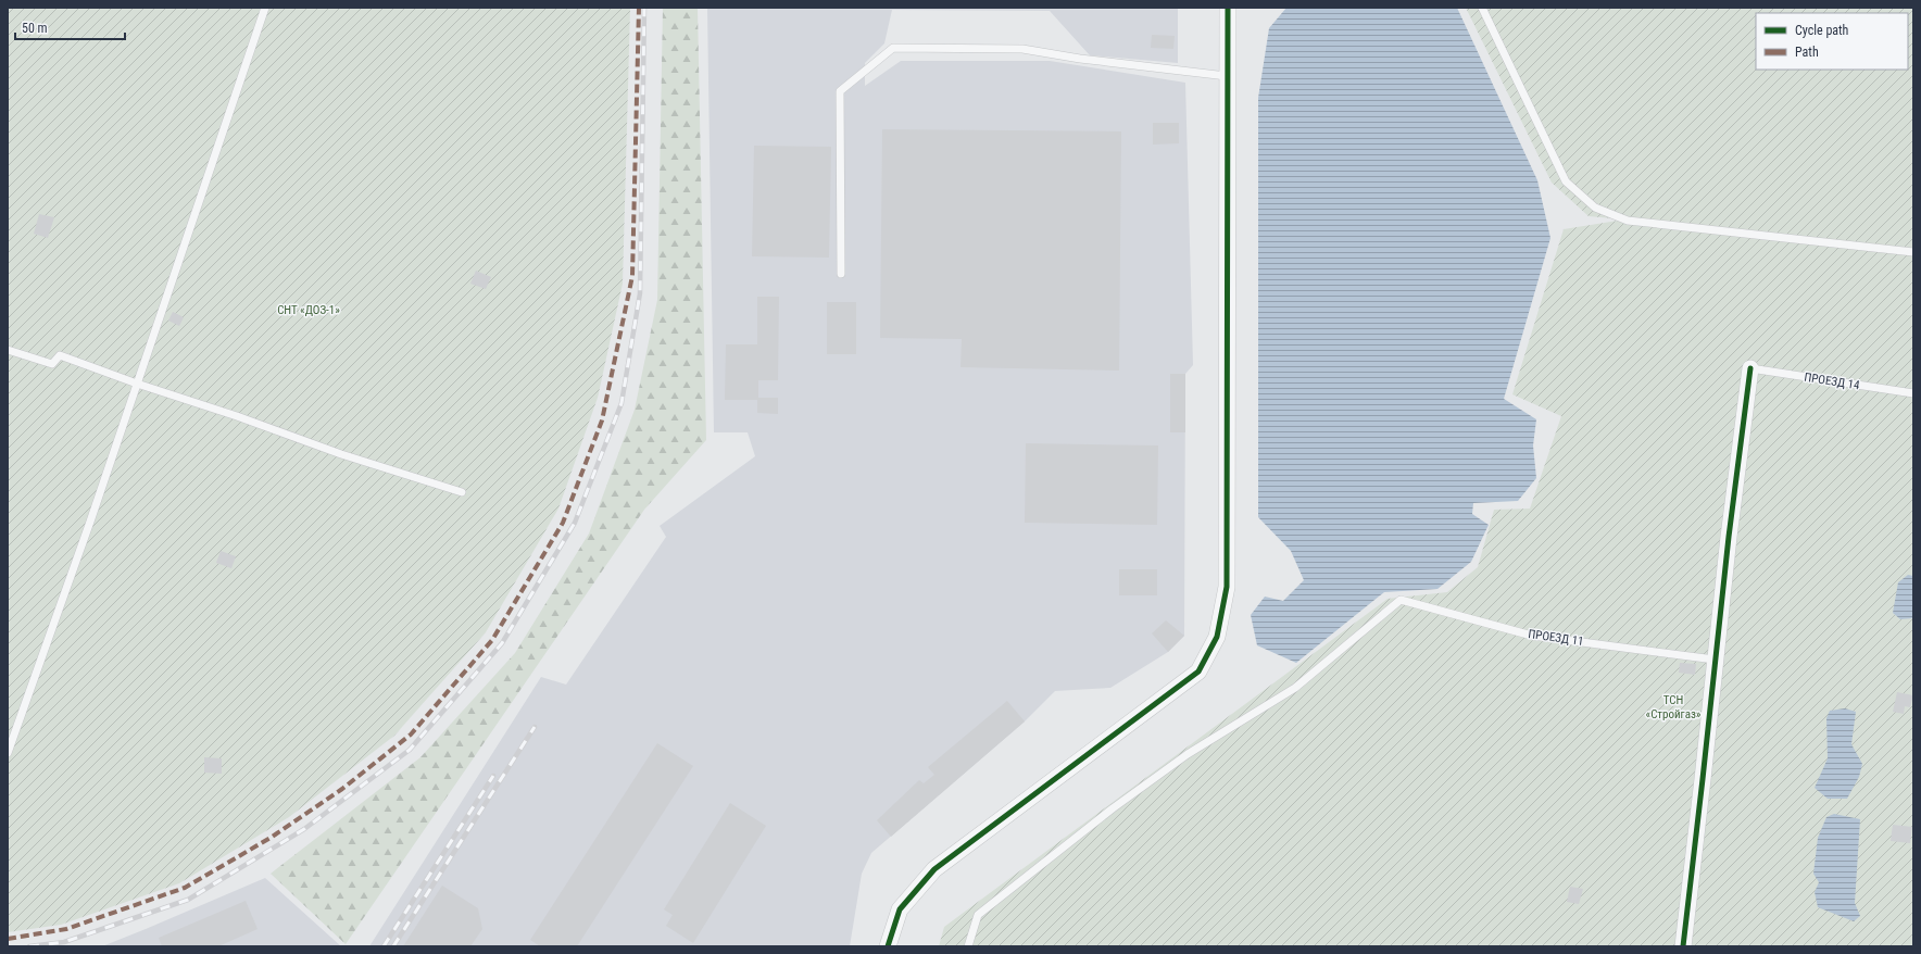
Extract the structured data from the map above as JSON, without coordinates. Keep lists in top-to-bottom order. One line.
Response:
{"streets":{"lane":["ПРОЕЗД 14","ПРОЕЗД 11"]},"parks":["СНТ «ДОЗ-1»","ТСН «Стройгаз»"],"legend":["Cycle path","Path"],"scale_bar":"50 m"}
